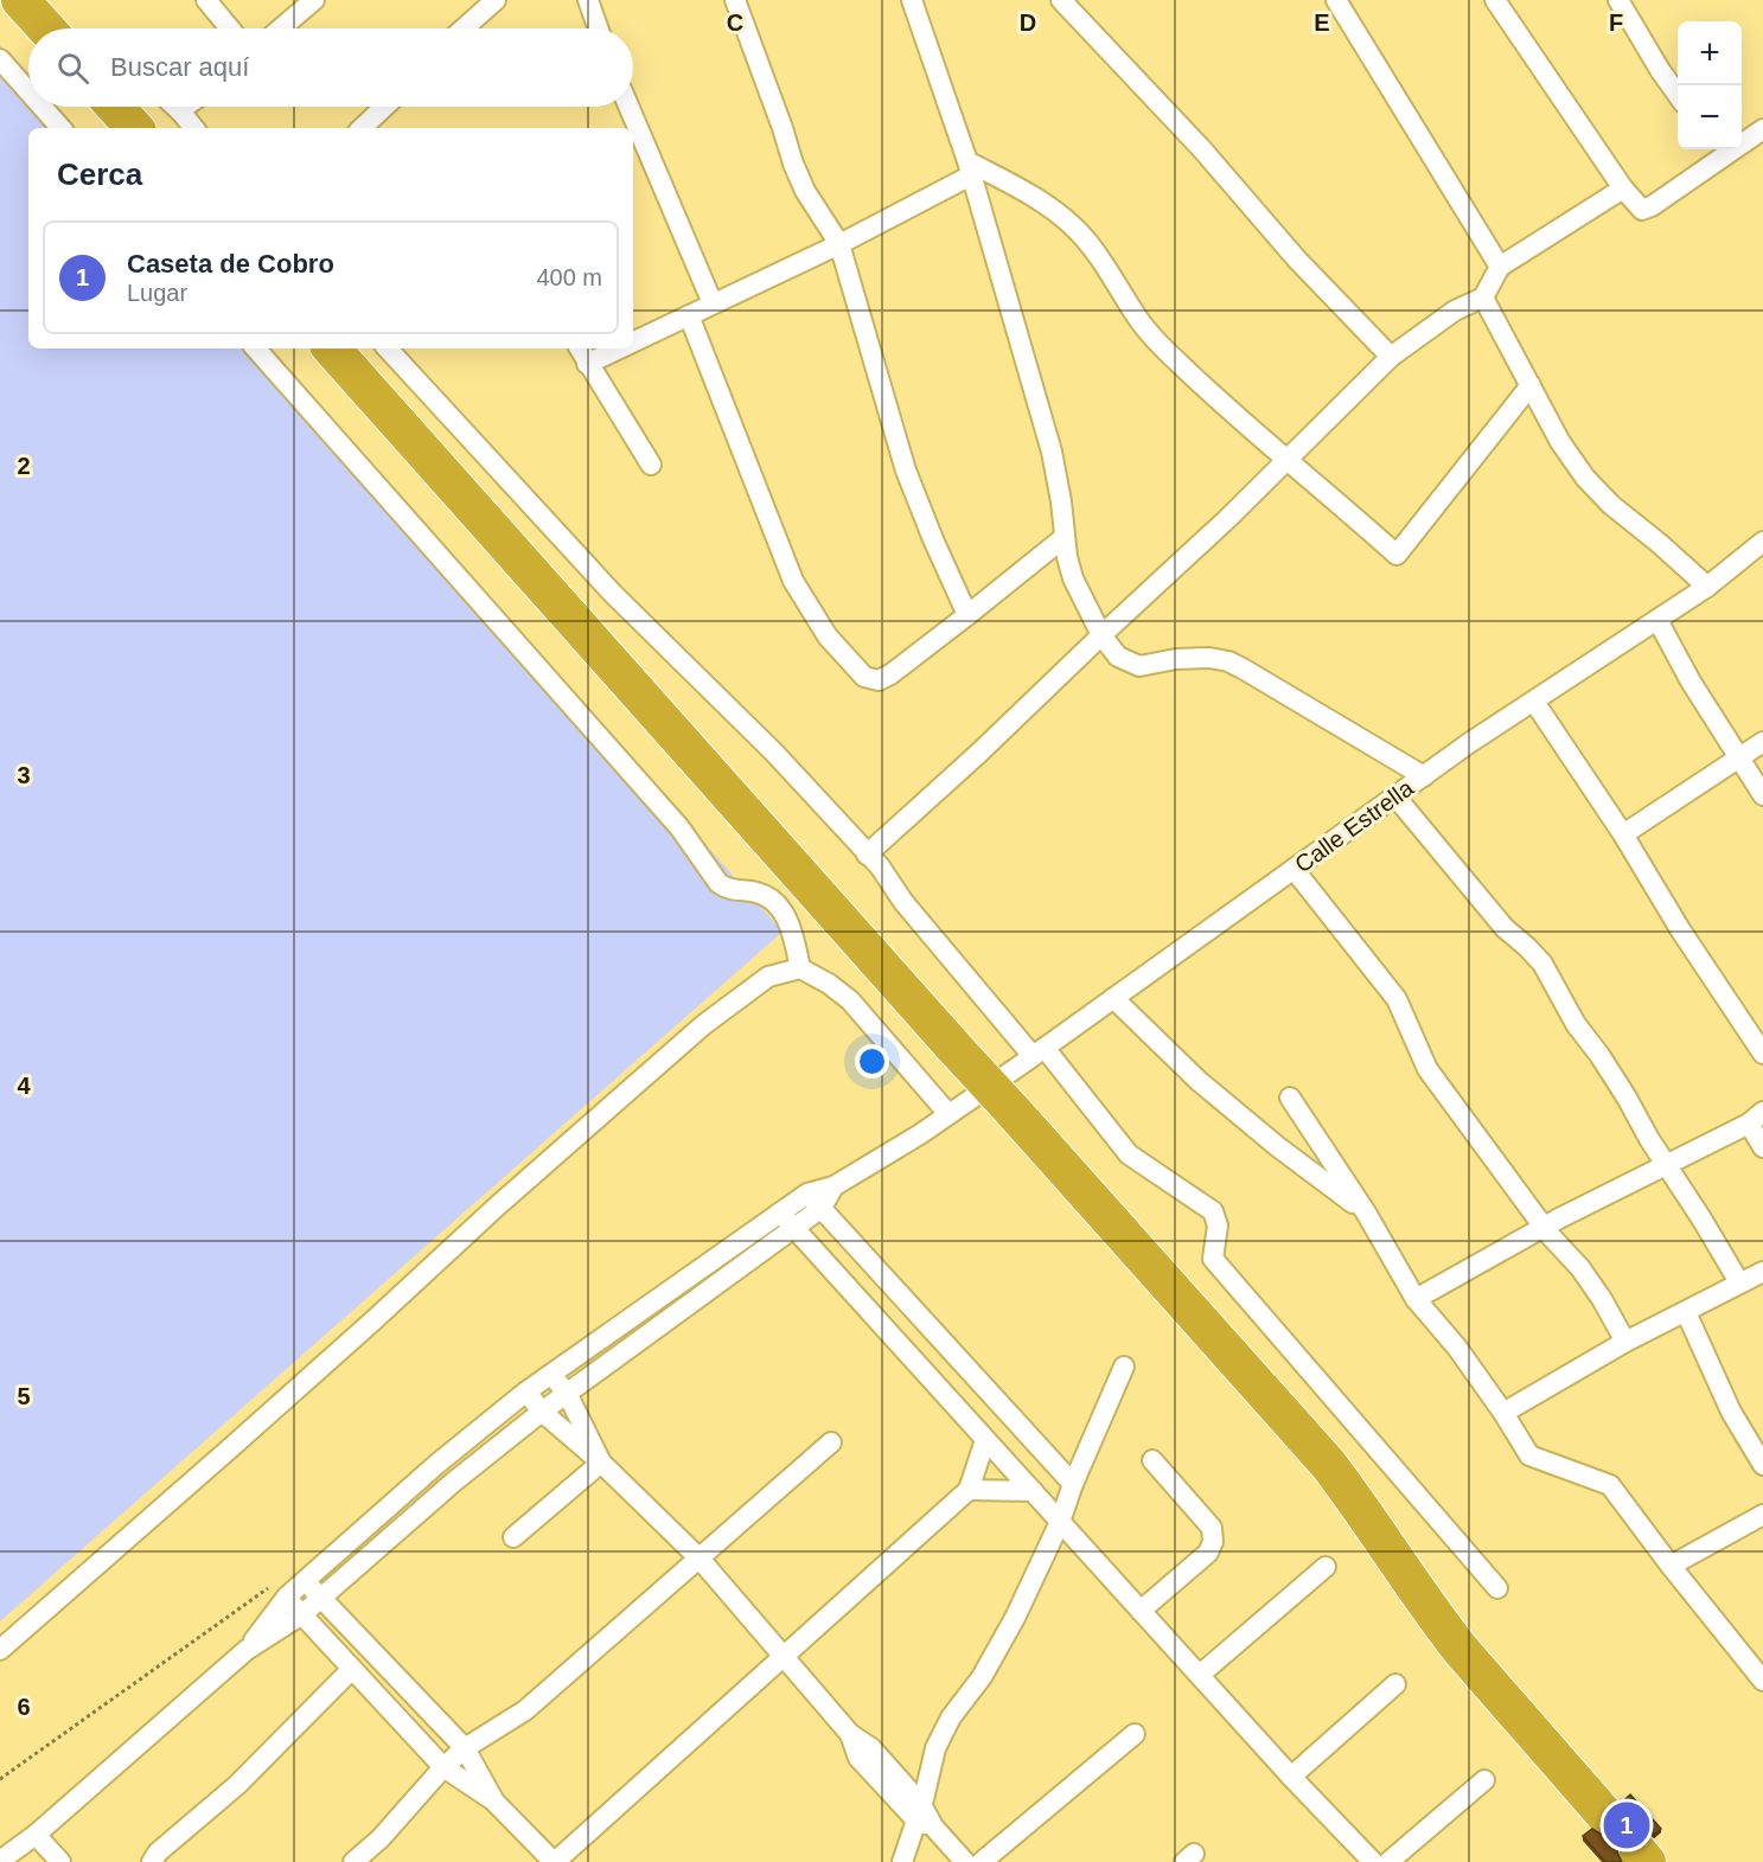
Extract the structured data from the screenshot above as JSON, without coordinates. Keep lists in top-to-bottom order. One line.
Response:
{"streets":{"street":["Calle Estrella"]},"page":{"map_buttons":["+","−"],"search":"Buscar aquí","heading":"Cerca","list":[{"mark":"1","name":"Caseta de Cobro","note":"Lugar","value":"400 m"}],"pins":"1"},"grid":{"columns":["C","D","E","F"],"rows":["2","3","4","5","6"]}}
